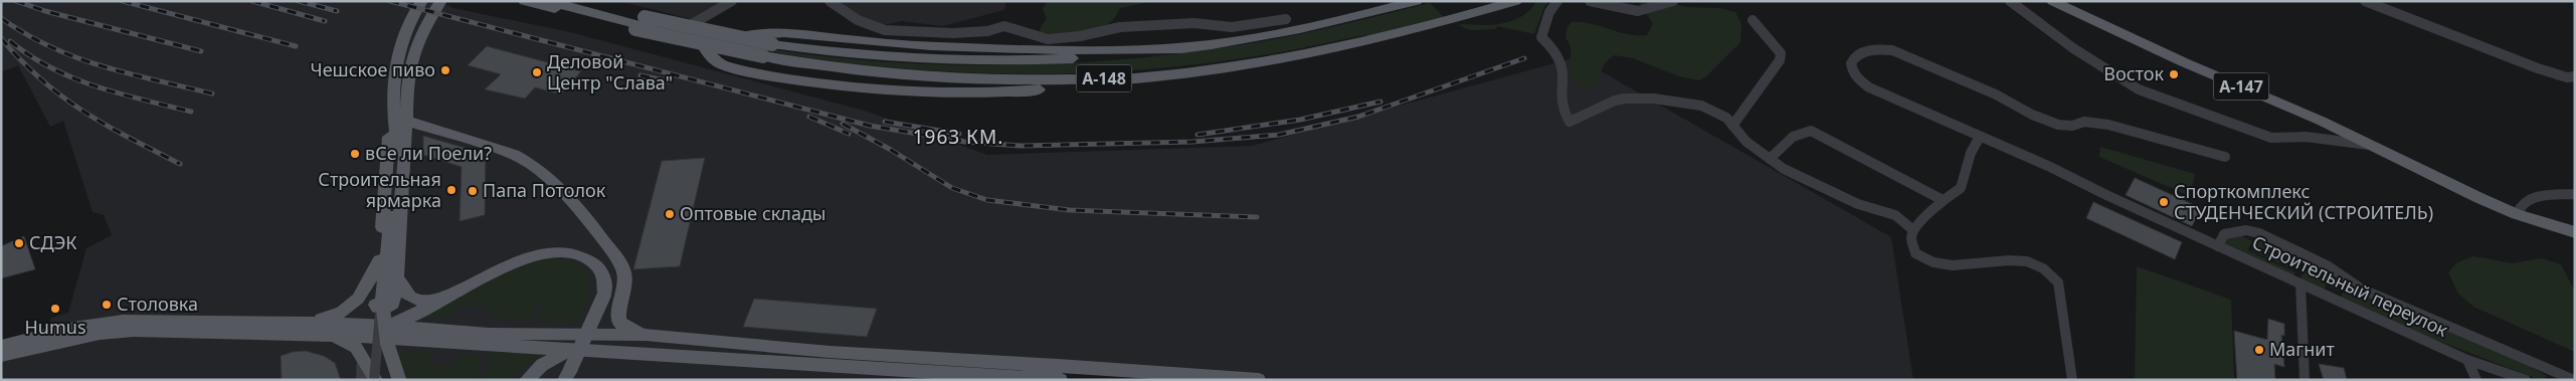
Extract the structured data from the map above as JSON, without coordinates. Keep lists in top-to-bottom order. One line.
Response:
{"streets":{"main road":["А-148","А-147"],"street":["Строительный переулок"]},"districts":["1963 КМ."],"places":["Чешское пиво","Деловой Центр \"Слава\"","Восток","вСе ли Поели?","Строительная ярмарка","Папа Потолок","Спорткомплекс СТУДЕНЧЕСКИЙ (СТРОИТЕЛЬ)","Оптовые склады","СДЭК","Столовка","Humus","Магнит"]}
